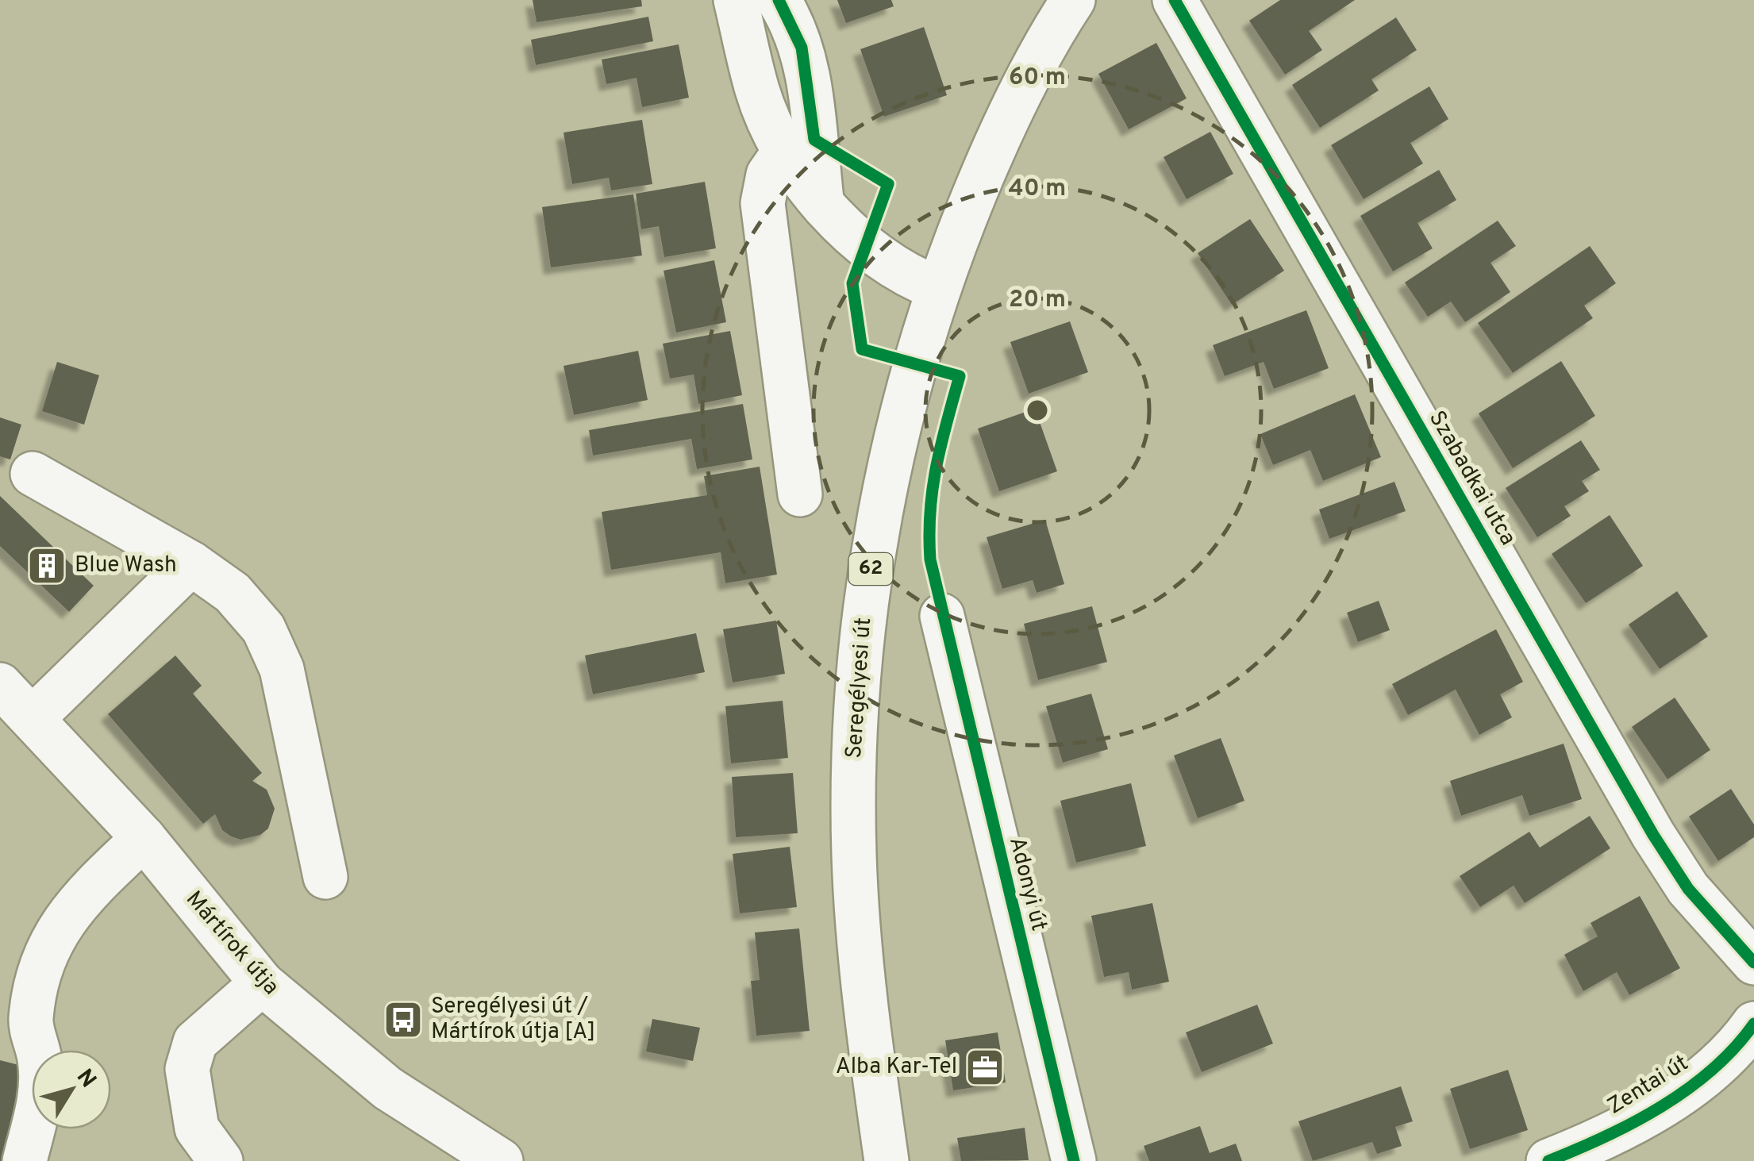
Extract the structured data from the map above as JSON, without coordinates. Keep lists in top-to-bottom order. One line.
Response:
{"streets":{"street":["Szabadkai utca","62","Seregélyesi út","Adonyi út","Mártírok útja","Zentai út"]},"crossings":[["62","Seregélyesi út"]],"places":{"building":["Blue Wash"],"bus stop":["Seregélyesi út / Mártírok útja [A]"],"office":["Alba Kar-Tel"]},"north":"top right","rings":["60 m","40 m","20 m"]}
